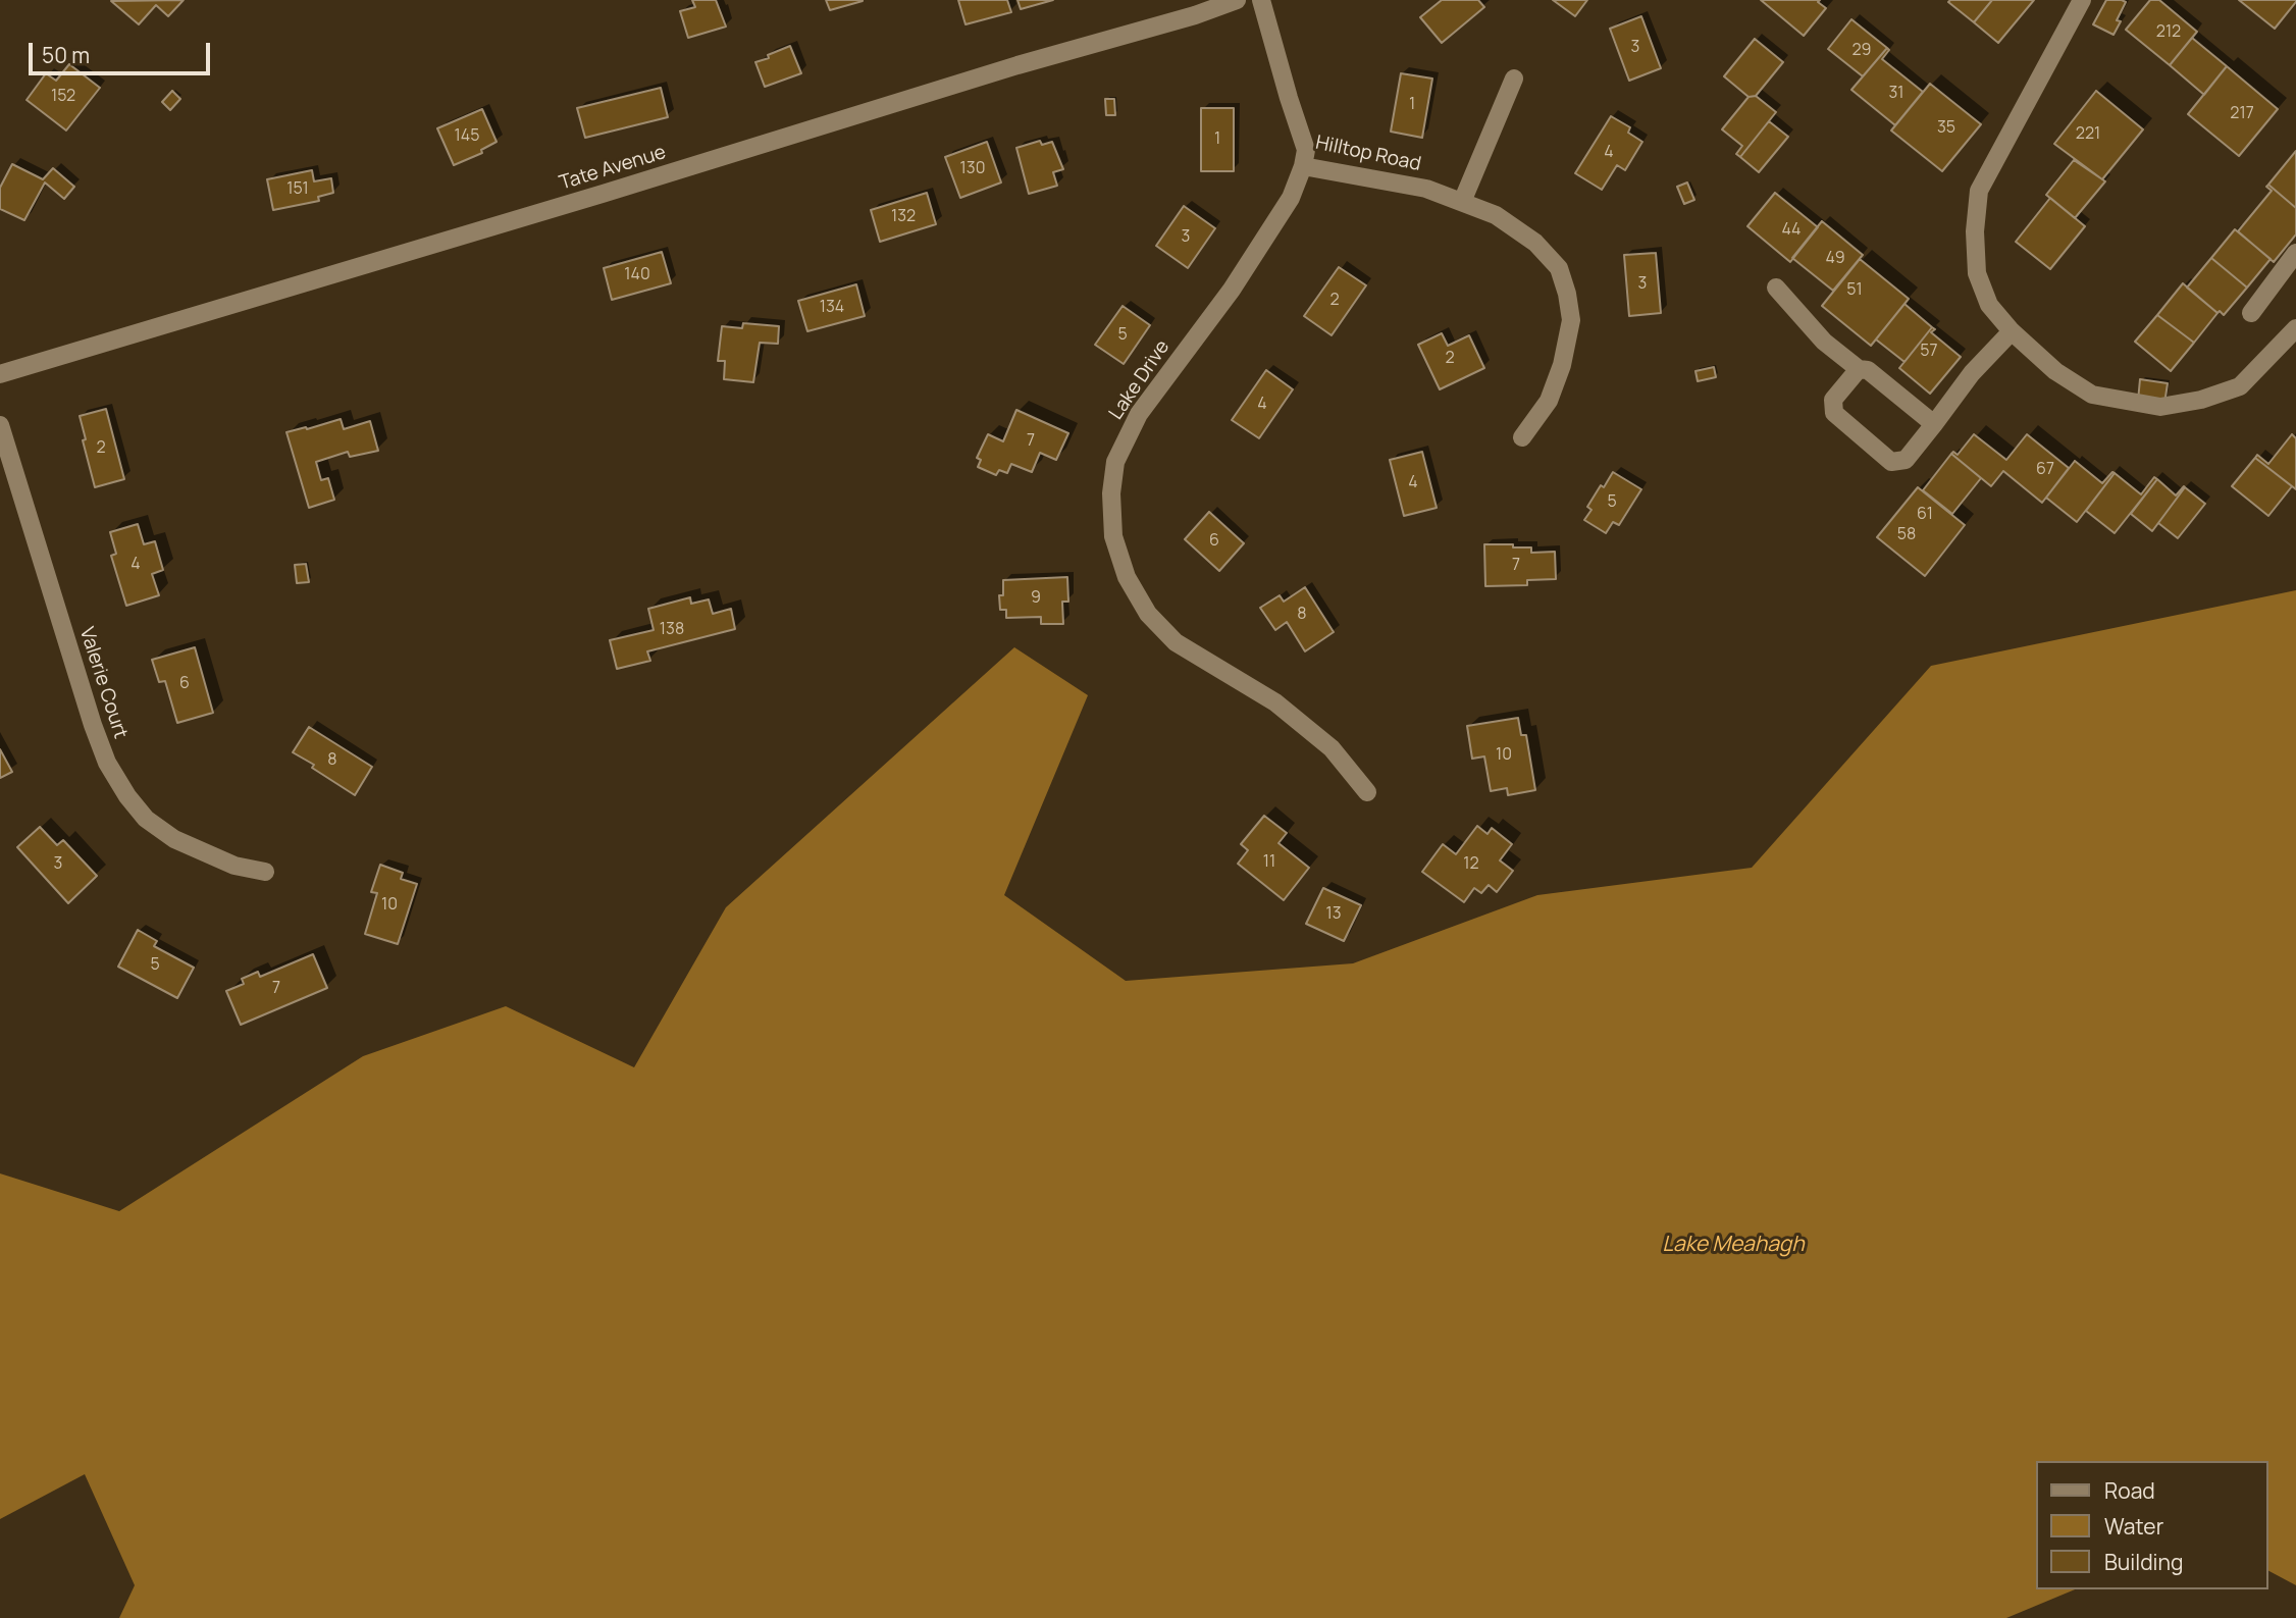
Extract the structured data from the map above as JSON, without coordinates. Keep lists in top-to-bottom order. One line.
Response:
{"streets":{"street":["Hilltop Road","Tate Avenue","Lake Drive","Valerie Court"]},"crossings":[["Hilltop Road","Lake Drive"]],"water":["Lake Meahagh"],"house_numbers":["212","3","29","31","152","1","217","35","221","145","1","4","130","151","132","44","3","49","140","3","51","2","134","5","57","2","4","7","2","67","4","5","61","58","6","4","7","9","8","138","6","10","8","11","3","12","10","13","5","7"],"legend":["Road","Water","Building"],"scale_bar":"50 m"}
